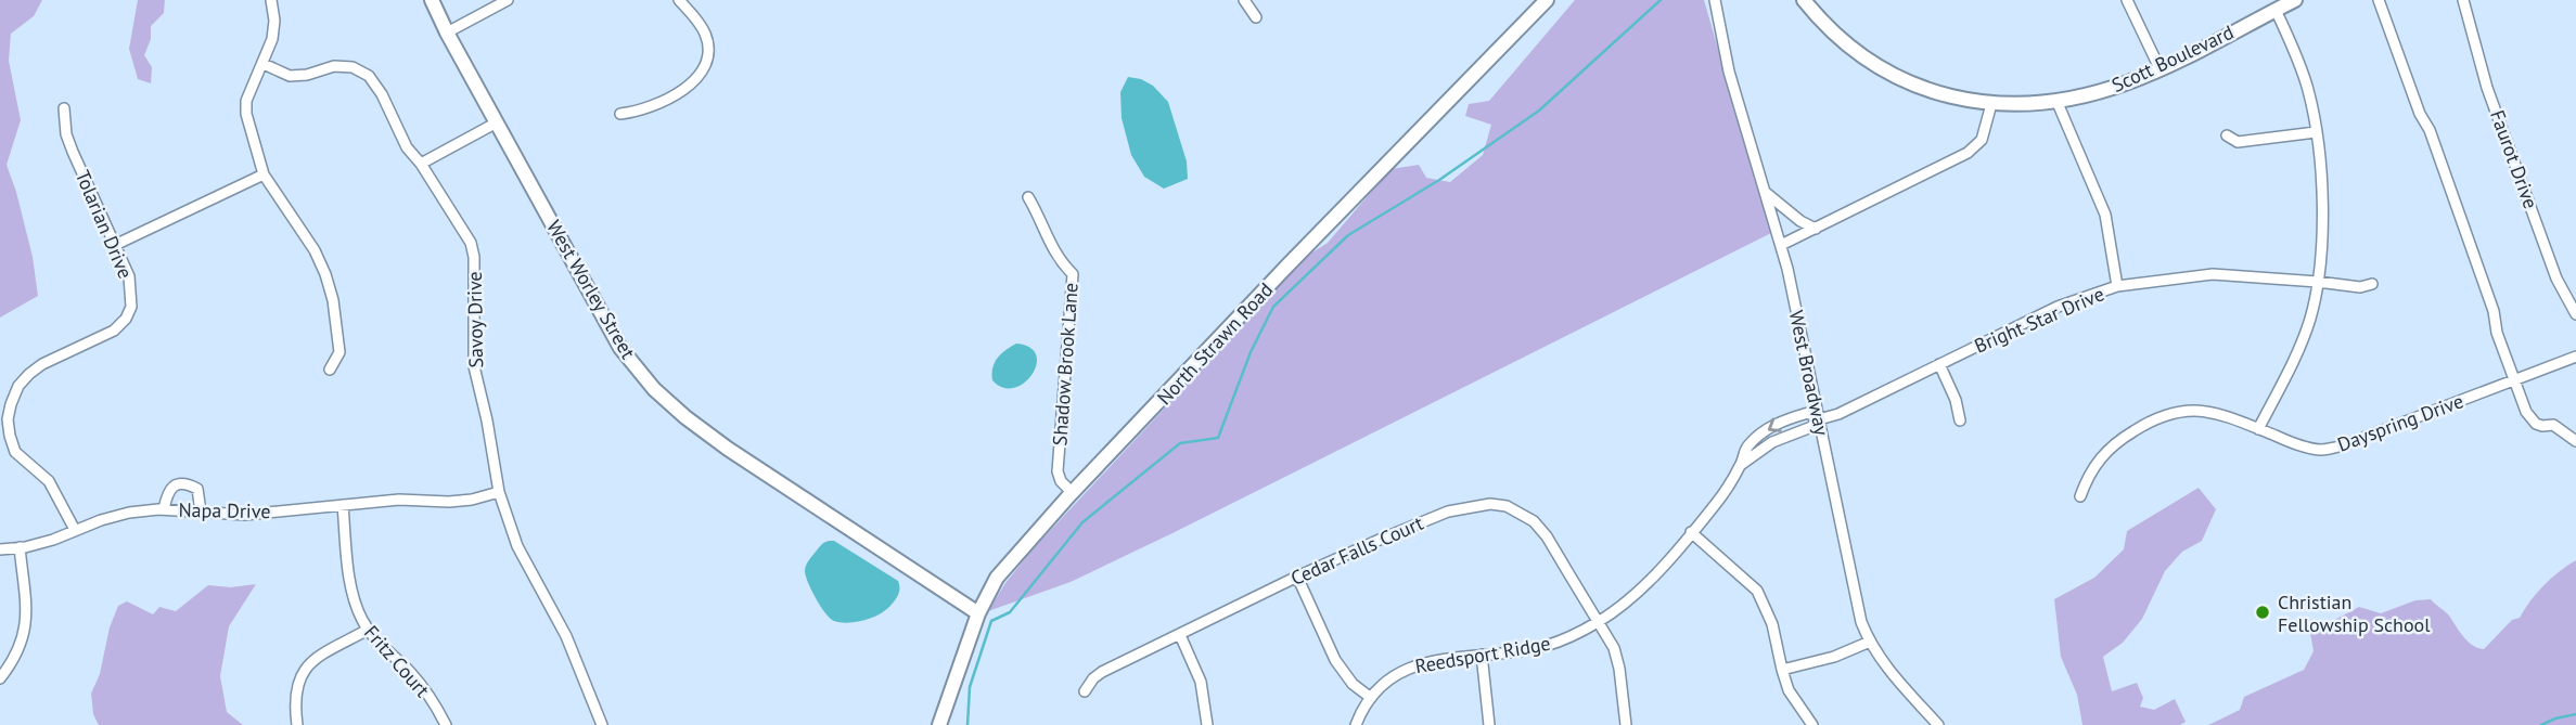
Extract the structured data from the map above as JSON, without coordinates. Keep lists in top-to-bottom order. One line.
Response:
{"streets":{"street":["Scott Boulevard","Faurot Drive","Tolarian Drive","West Worley Street","Savoy Drive","Bright Star Drive","North Strawn Road","Shadow Brook Lane","West Broadway","Dayspring Drive","Napa Drive","Cedar Falls Court","Reedsport Ridge","Fritz Court"]},"crossings":[["Tolarian Drive","Napa Drive"],["West Worley Street","North Strawn Road"],["Savoy Drive","Napa Drive"],["Bright Star Drive","West Broadway"],["Bright Star Drive","Reedsport Ridge"],["North Strawn Road","Shadow Brook Lane"],["West Broadway","Reedsport Ridge"],["Napa Drive","Fritz Court"],["Cedar Falls Court","Reedsport Ridge"]],"places":["Christian Fellowship School"]}
